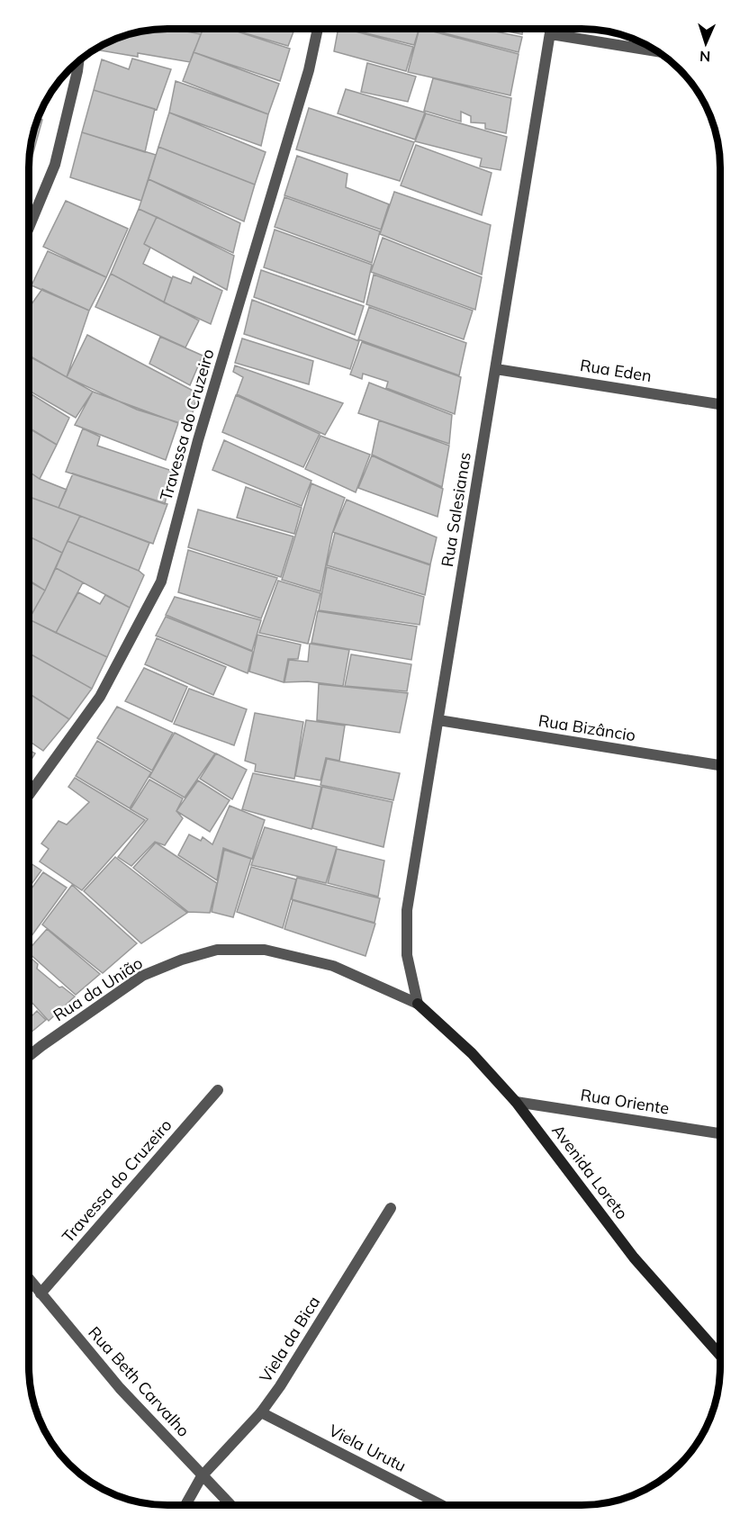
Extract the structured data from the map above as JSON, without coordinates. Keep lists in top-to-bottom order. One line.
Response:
{"streets":{"street":["Rua Eden","Travessa do Cruzeiro","Rua Salesianas","Rua Bizâncio","Rua da União","Rua Oriente","Avenida Loreto","Viela da Bica","Rua Beth Carvalho","Viela Urutu"]},"crossings":[["Rua Eden","Rua Salesianas"],["Travessa do Cruzeiro","Rua Beth Carvalho"],["Rua Salesianas","Rua Bizâncio"],["Rua Salesianas","Rua da União"],["Rua Salesianas","Avenida Loreto"],["Rua da União","Avenida Loreto"],["Rua Oriente","Avenida Loreto"],["Viela da Bica","Rua Beth Carvalho"],["Viela da Bica","Viela Urutu"]],"north":"bottom"}
